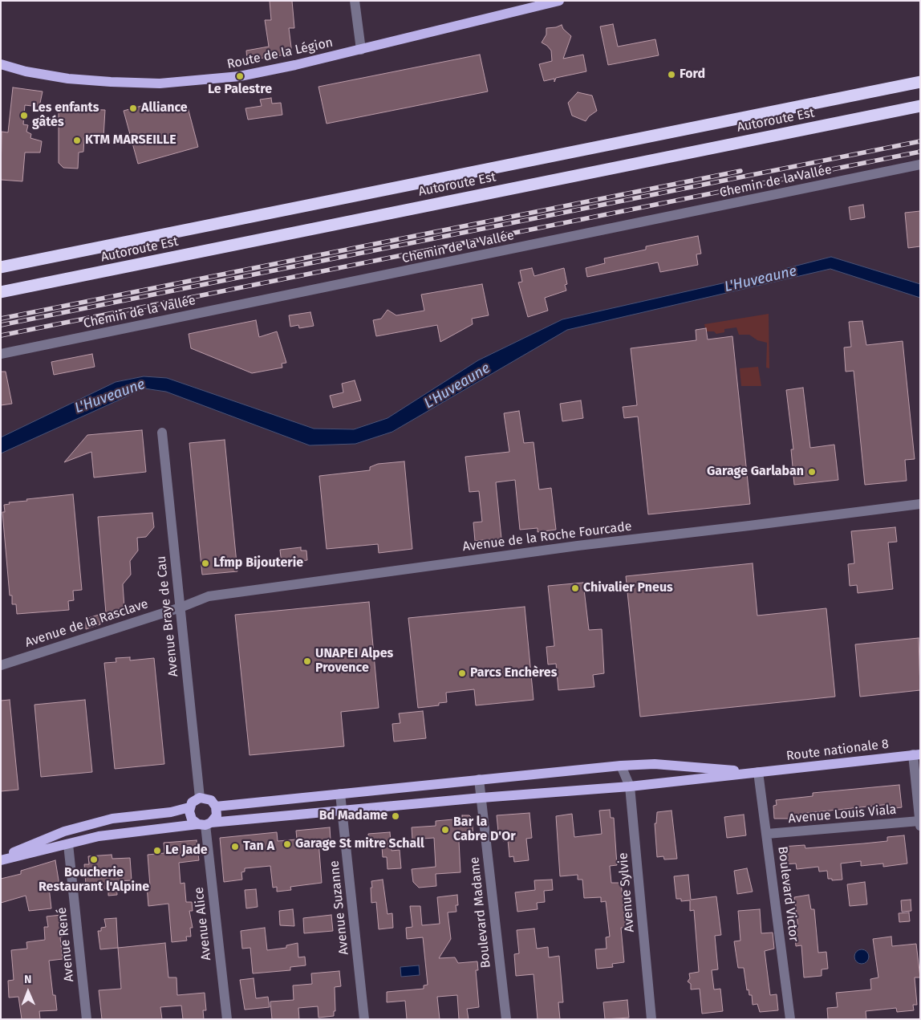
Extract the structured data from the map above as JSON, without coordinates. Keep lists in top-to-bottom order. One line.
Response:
{"streets":{"highway":["Autoroute Est"],"main road":["Route de la Légion","Route nationale 8"],"street":["Chemin de la Vallée","Avenue de la Roche Fourcade","Avenue Braye de Cau","Avenue de la Rasclave","Avenue Louis Viala","Avenue Sylvie","Boulevard Victor","Avenue Suzanne","Boulevard Madame","Avenue Alice","Avenue René"]},"crossings":[["Avenue de la Roche Fourcade","Avenue Braye de Cau"],["Avenue de la Roche Fourcade","Avenue de la Rasclave"],["Avenue Braye de Cau","Avenue de la Rasclave"],["Avenue Braye de Cau","Avenue Alice"],["Route nationale 8","Boulevard Victor"],["Avenue Louis Viala","Boulevard Victor"]],"water":["L'Huveaune"],"places":["Ford","Le Palestre","Alliance","Les enfants gâtés","KTM MARSEILLE","Garage Garlaban","Lfmp Bijouterie","Chivalier Pneus","UNAPEI Alpes Provence","Parcs Enchères","Bd Madame","Bar la Cabre D'Or","Garage St mitre Schall","Tan A","Le Jade","Boucherie Restaurant l'Alpine"],"north":"top"}
